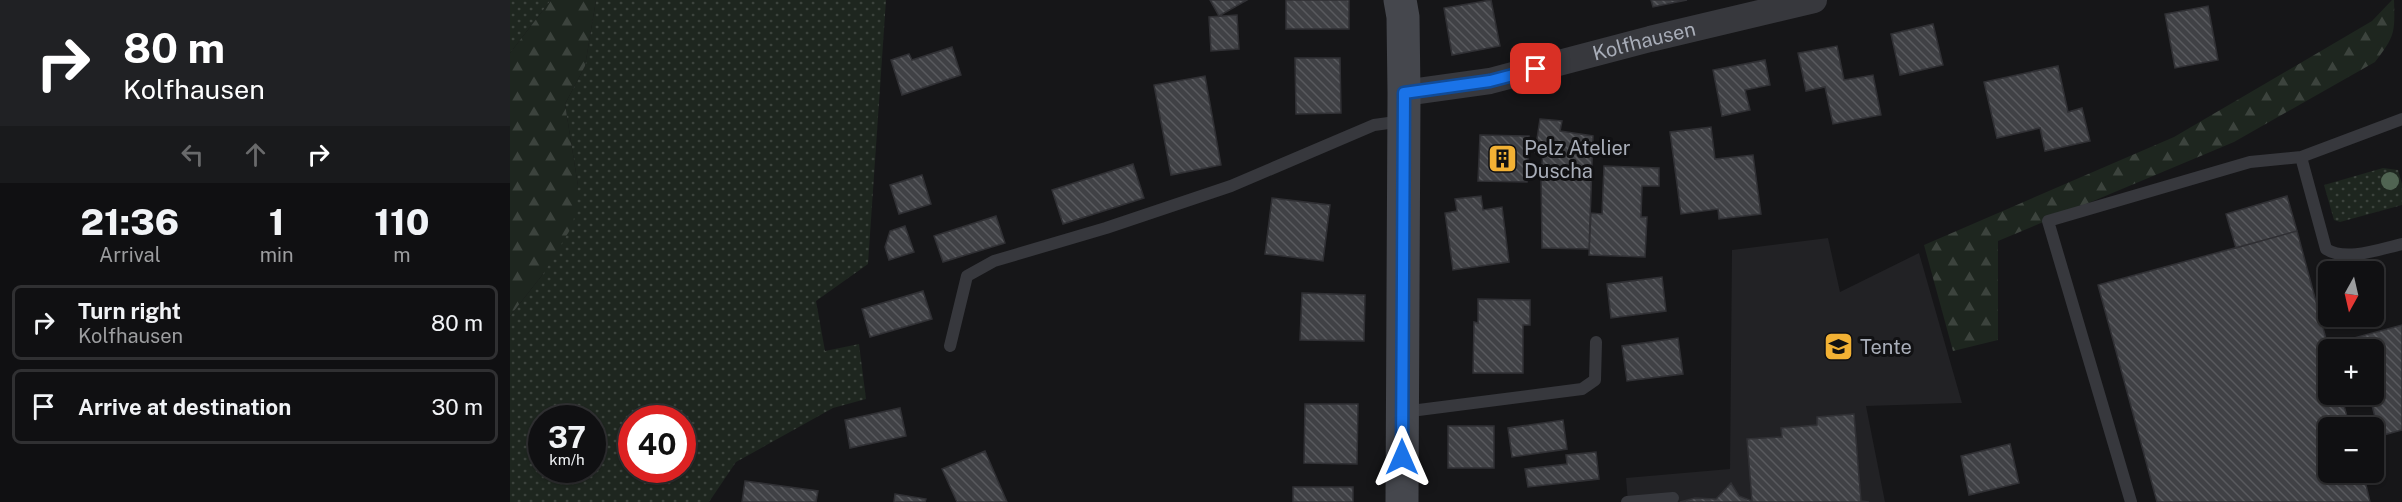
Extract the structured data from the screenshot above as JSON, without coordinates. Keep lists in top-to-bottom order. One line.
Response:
{"streets":{"street":["Kolfhausen"]},"places":{"building":["Pelz Atelier Duscha"],"school or university":["Tente"]},"north":"bottom","page":{"turn":["80 m","Kolfhausen"],"eta":["21:36","Arrival","1","min","110","m"],"map_buttons":["+","−"],"list":[{"name":"Turn right","note":"Kolfhausen","value":"80 m"},{"name":"Arrive at destination","value":"30 m"}],"speed":"37 km/h","limit":"40"}}
